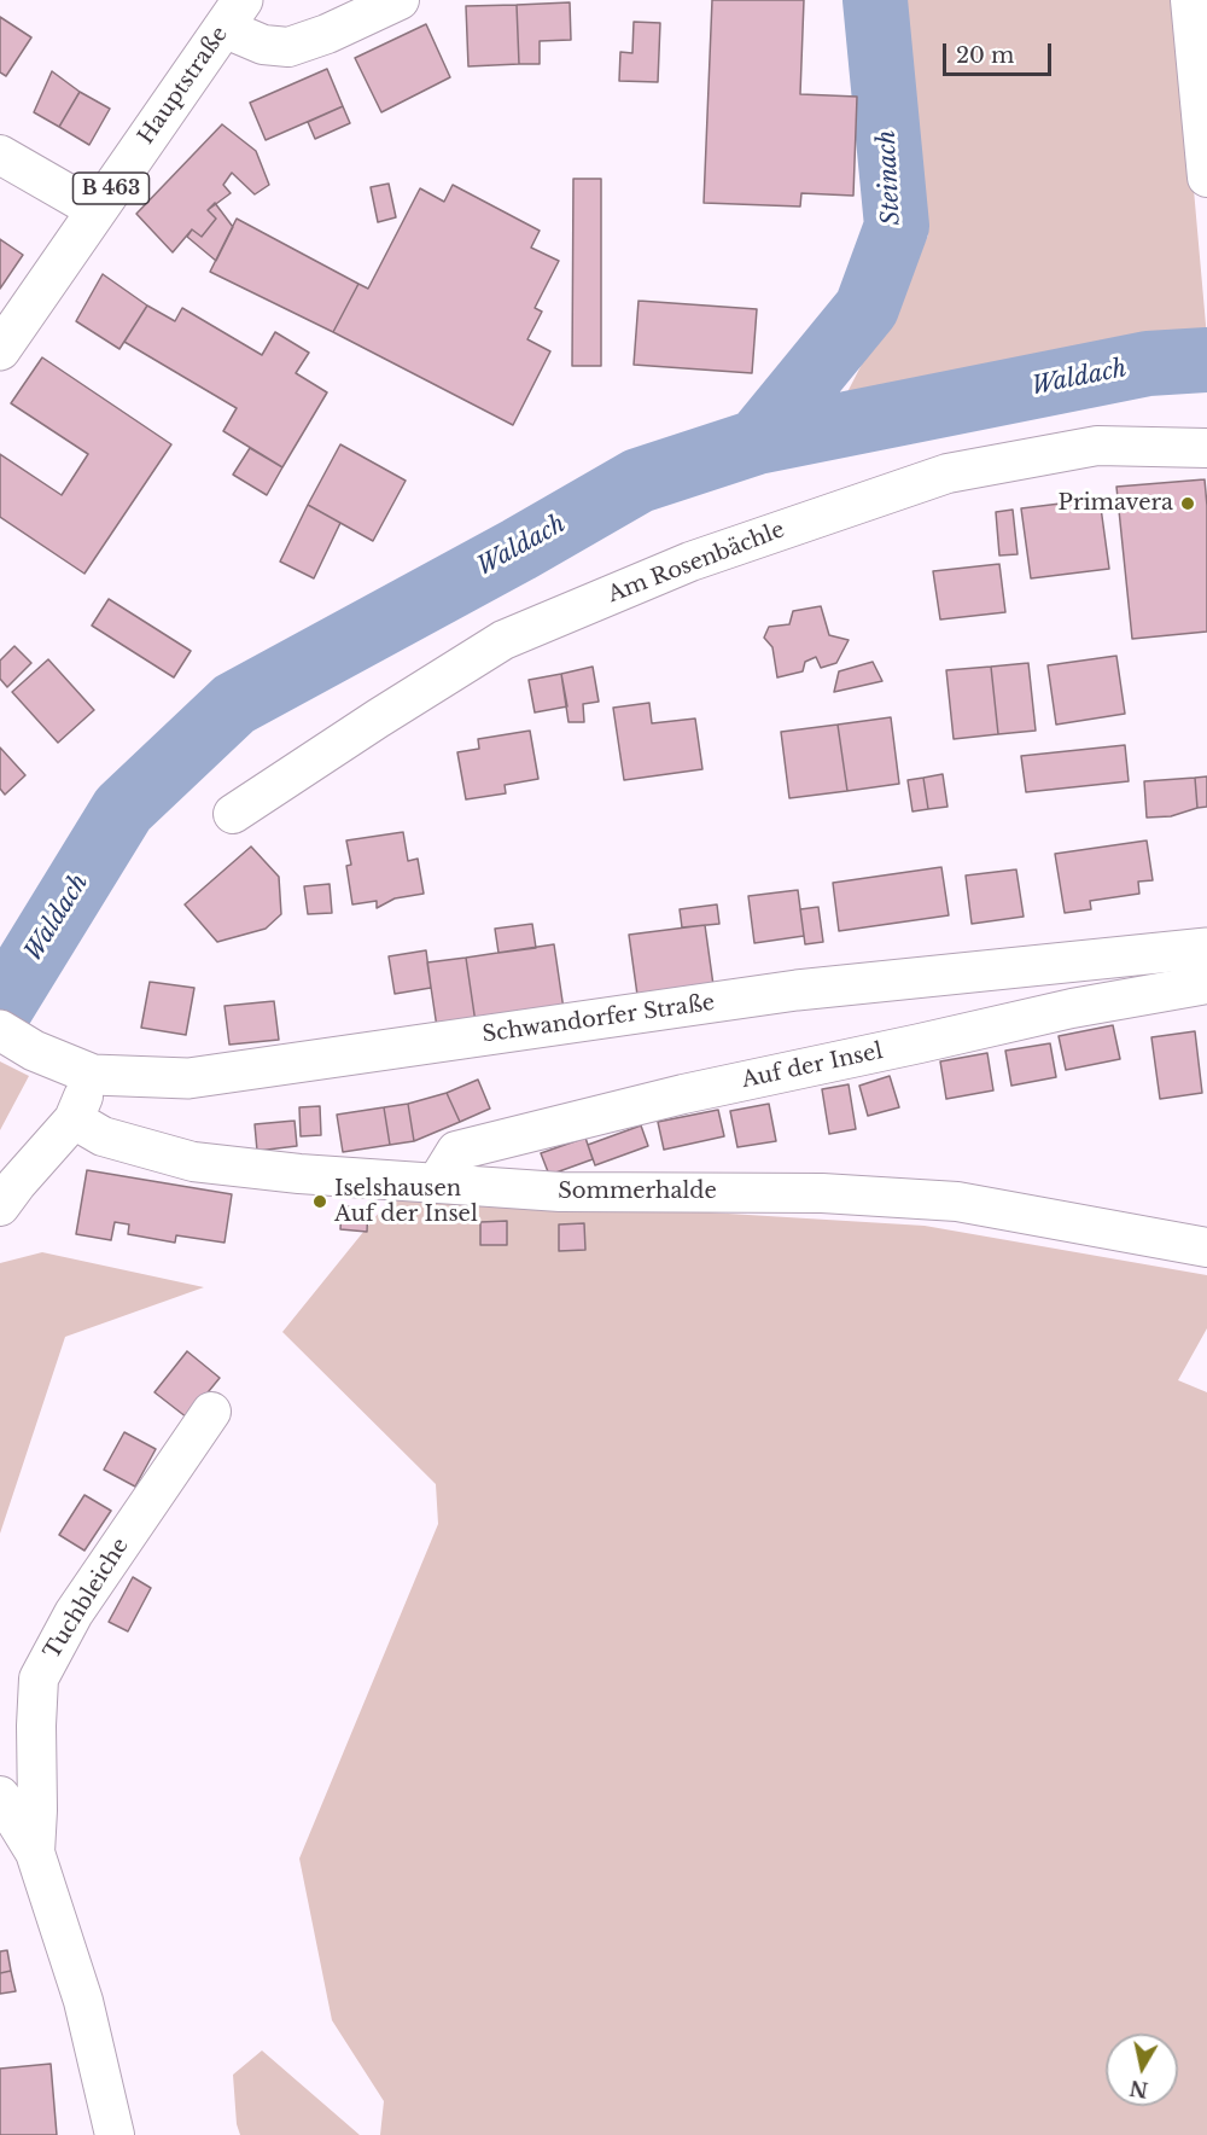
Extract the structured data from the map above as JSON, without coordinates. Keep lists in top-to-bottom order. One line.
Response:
{"streets":{"main road":["Hauptstraße","B 463","Schwandorfer Straße"],"street":["Am Rosenbächle","Auf der Insel","Sommerhalde","Tuchbleiche"]},"crossings":[["Auf der Insel","Sommerhalde"]],"water":["Steinach","Waldach"],"places":["Primavera","Iselshausen Auf der Insel"],"scale_bar":"20 m","north":"bottom"}
